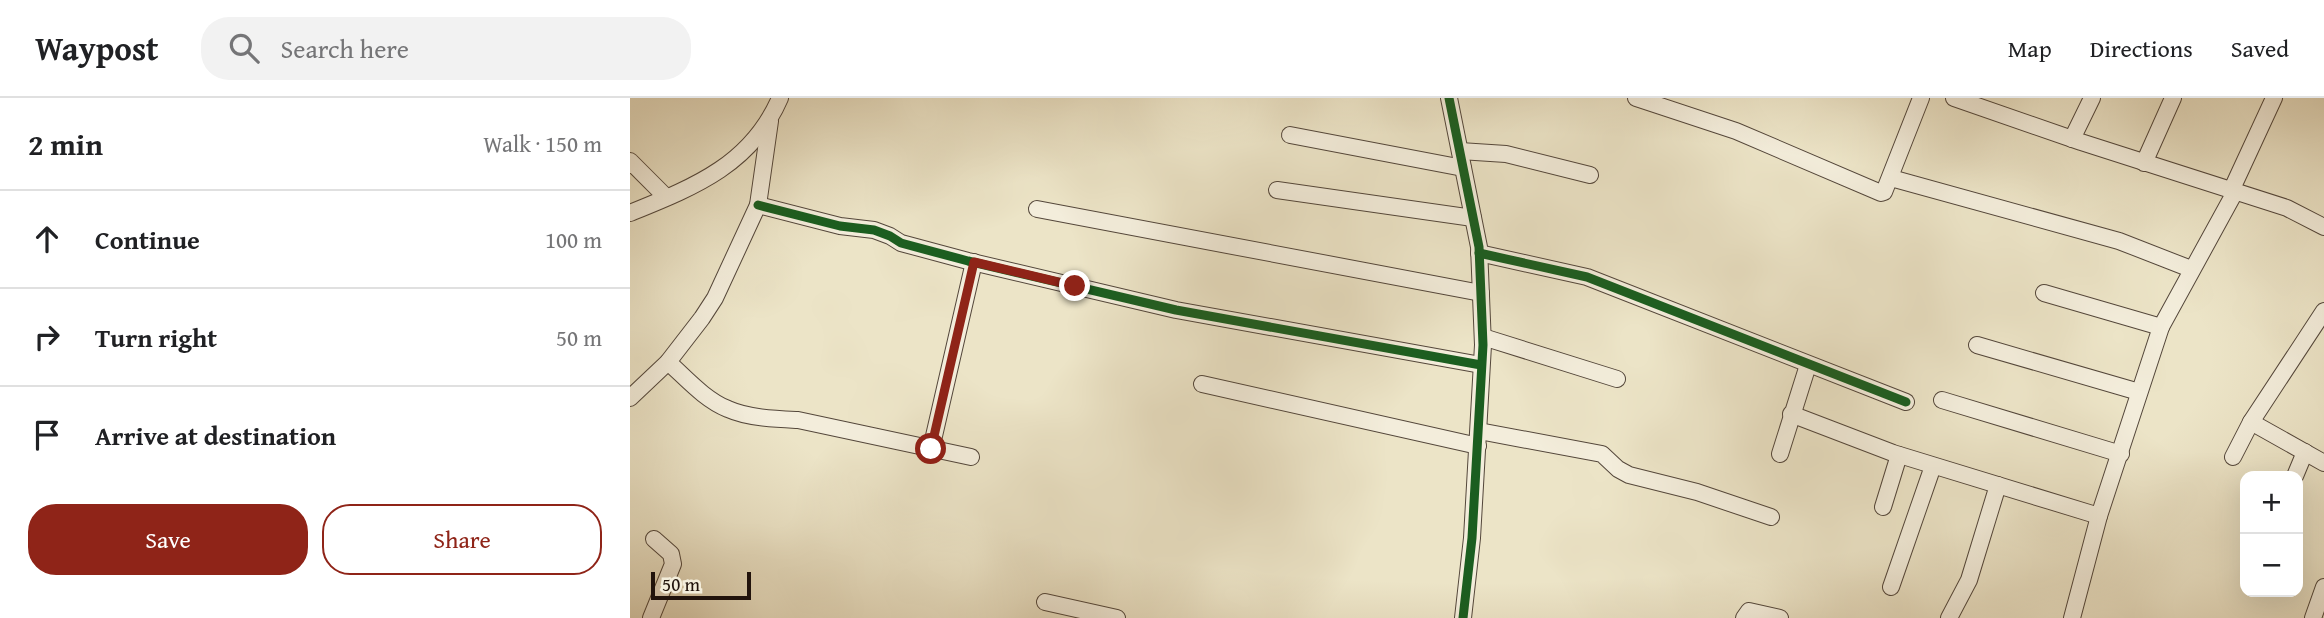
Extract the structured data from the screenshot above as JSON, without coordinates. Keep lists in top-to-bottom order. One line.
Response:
{"scale_bar":"50 m","page":{"header":"Waypost","search":"Search here","nav":["Map","Directions","Saved"],"heading":["2 min","Walk · 150 m"],"list":[["Continue","100 m"],["Turn right","50 m"],"Arrive at destination"],"map_buttons":["+","−"],"buttons":["Save","Share"],"scale":"50 m"}}
